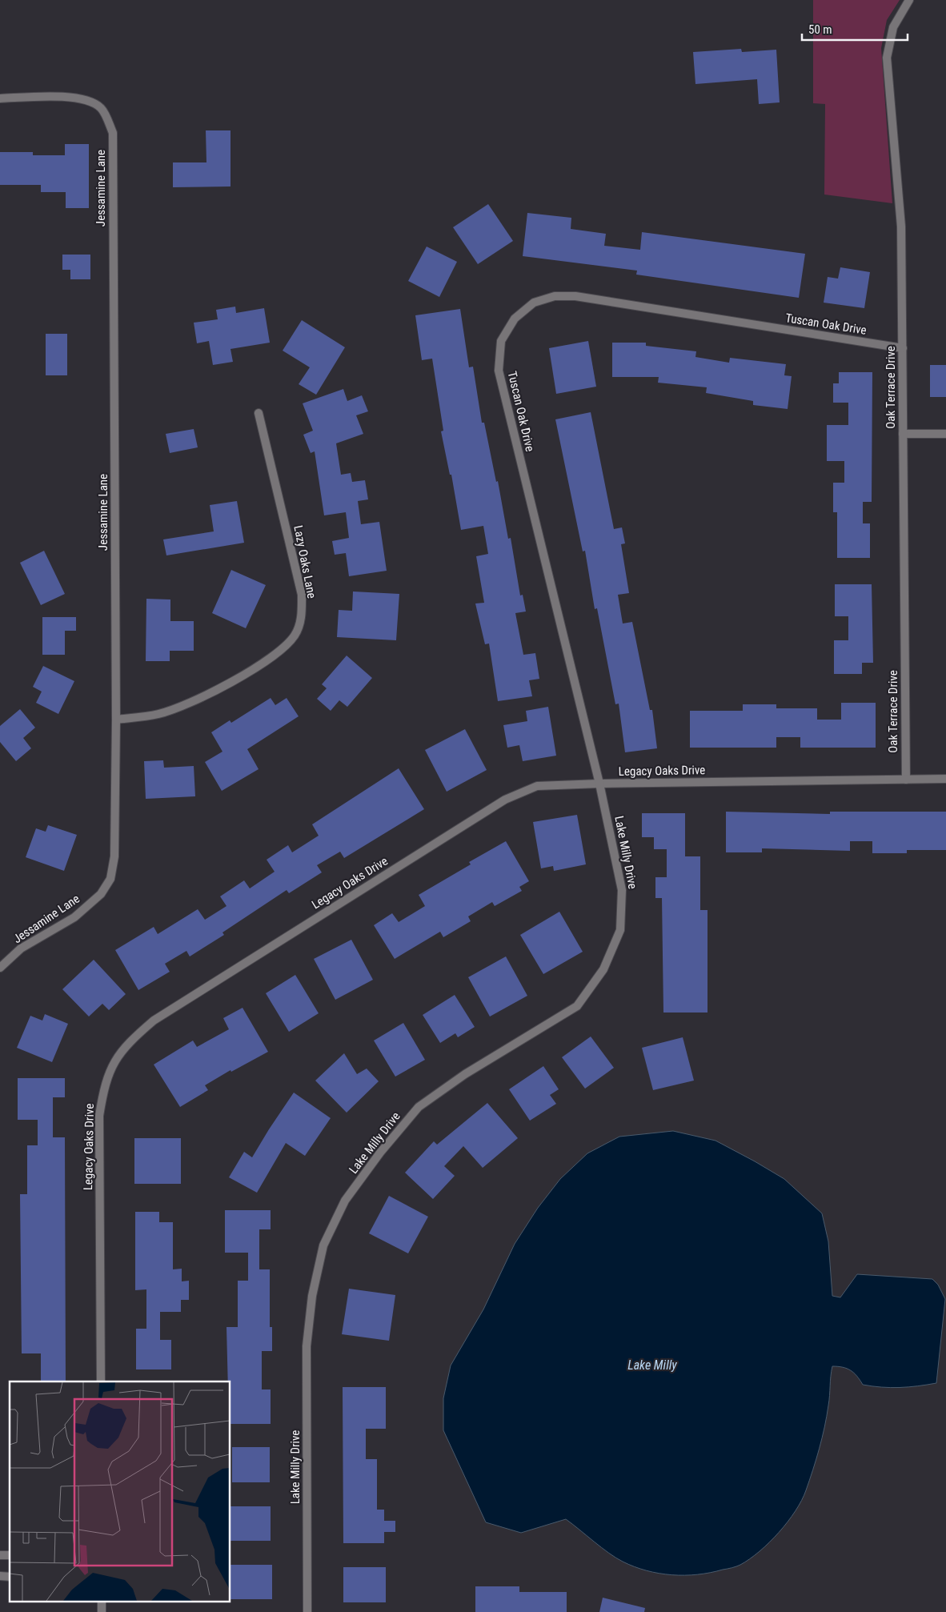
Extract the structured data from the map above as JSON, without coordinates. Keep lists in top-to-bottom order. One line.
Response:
{"streets":{"street":["Jessamine Lane","Tuscan Oak Drive","Oak Terrace Drive","Lazy Oaks Lane","Legacy Oaks Drive","Lake Milly Drive"]},"crossings":[["Jessamine Lane","Lazy Oaks Lane"],["Tuscan Oak Drive","Oak Terrace Drive"],["Tuscan Oak Drive","Legacy Oaks Drive"],["Tuscan Oak Drive","Lake Milly Drive"],["Oak Terrace Drive","Legacy Oaks Drive"],["Legacy Oaks Drive","Lake Milly Drive"]],"water":["Lake Milly"],"scale_bar":"50 m"}
